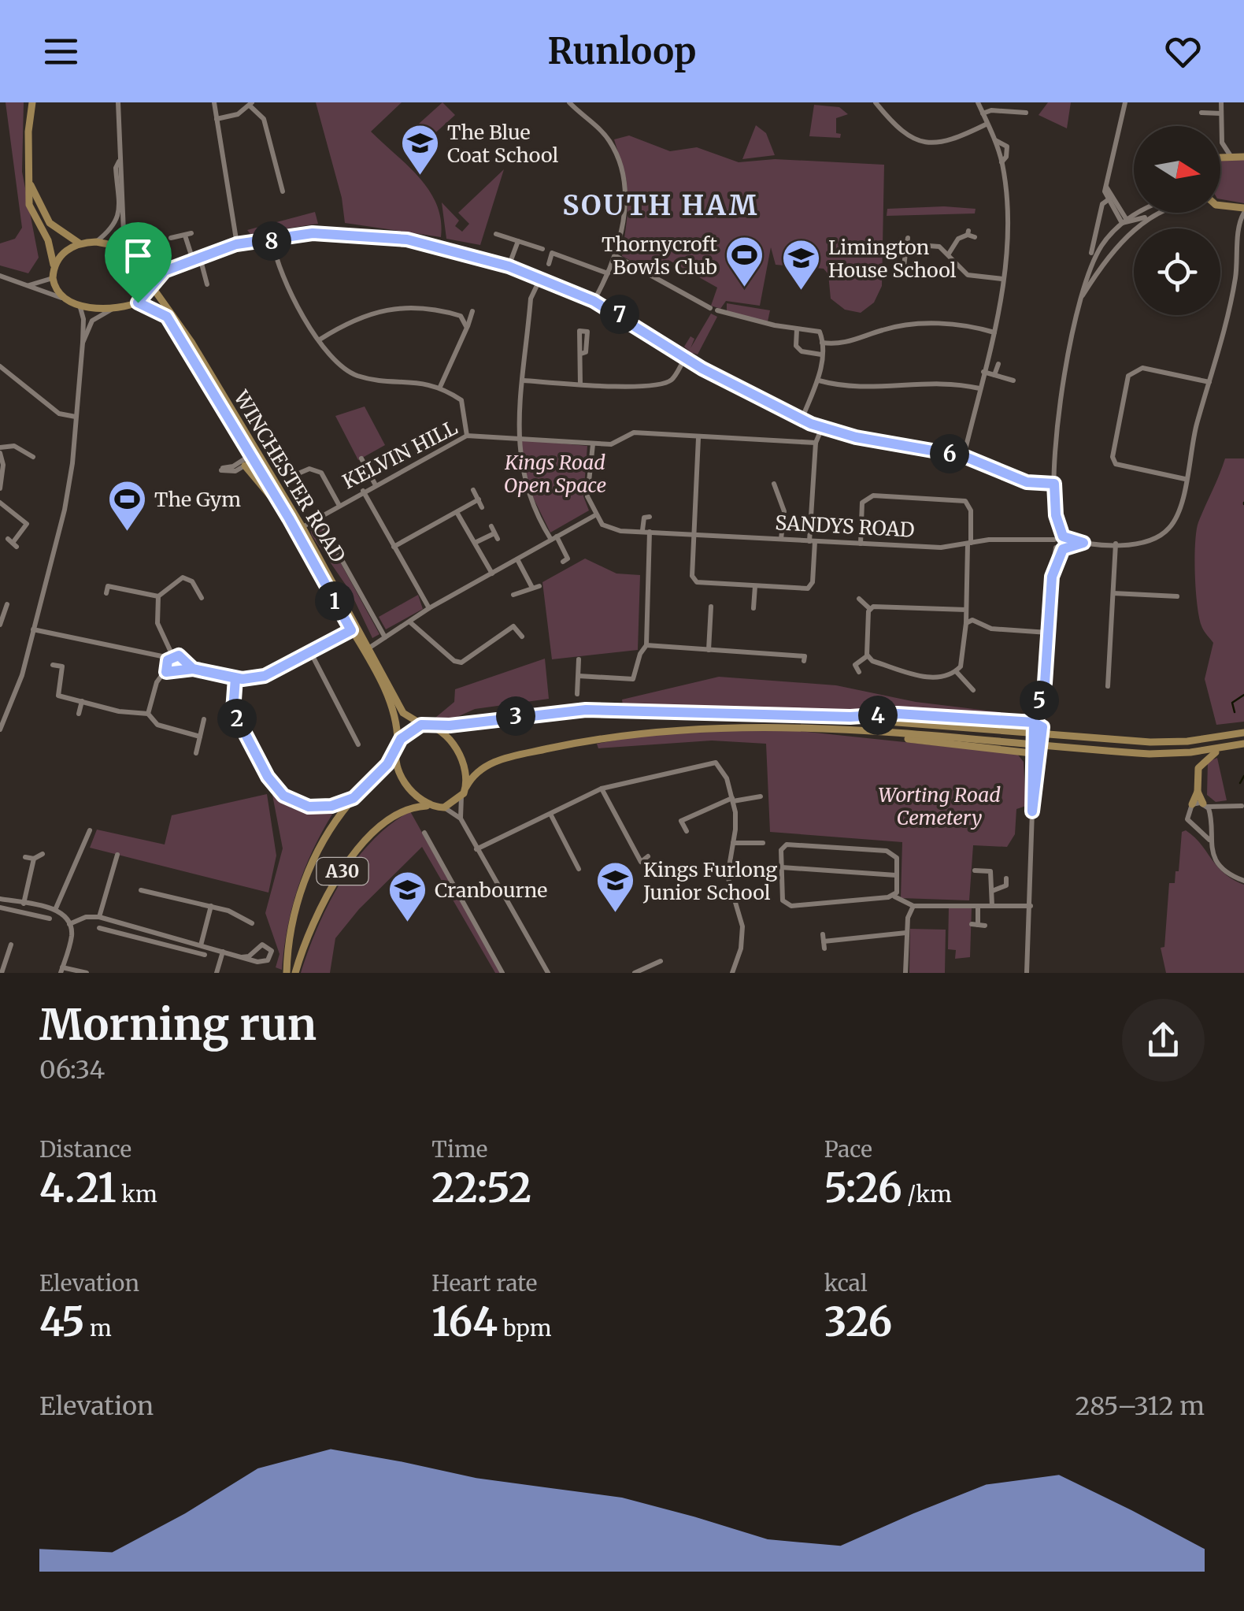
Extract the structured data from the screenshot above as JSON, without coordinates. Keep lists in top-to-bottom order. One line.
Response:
{"streets":{"main road":["WINCHESTER ROAD","A30"],"street":["KELVIN HILL","SANDYS ROAD"]},"crossings":[["KELVIN HILL","WINCHESTER ROAD"],["WINCHESTER ROAD","A30"]],"districts":["SOUTH HAM"],"parks":["Kings Road Open Space","Worting Road Cemetery"],"places":{"school or university":["The Blue Coat School","Limington House School","Kings Furlong Junior School","Cranbourne"],"sports":["Thornycroft Bowls Club","The Gym"]},"north":"right","page":{"header":"Runloop","pins":["8","7","6","1","5","4","3","2"],"heading":["Morning run","06:34"],"stats":[["Distance","4.21 km"],["Time","22:52"],["Pace","5:26 /km"],["Elevation","45 m"],["Heart rate","164 bpm"],["kcal","326"]],"chart":["Elevation","285–312 m"]}}
